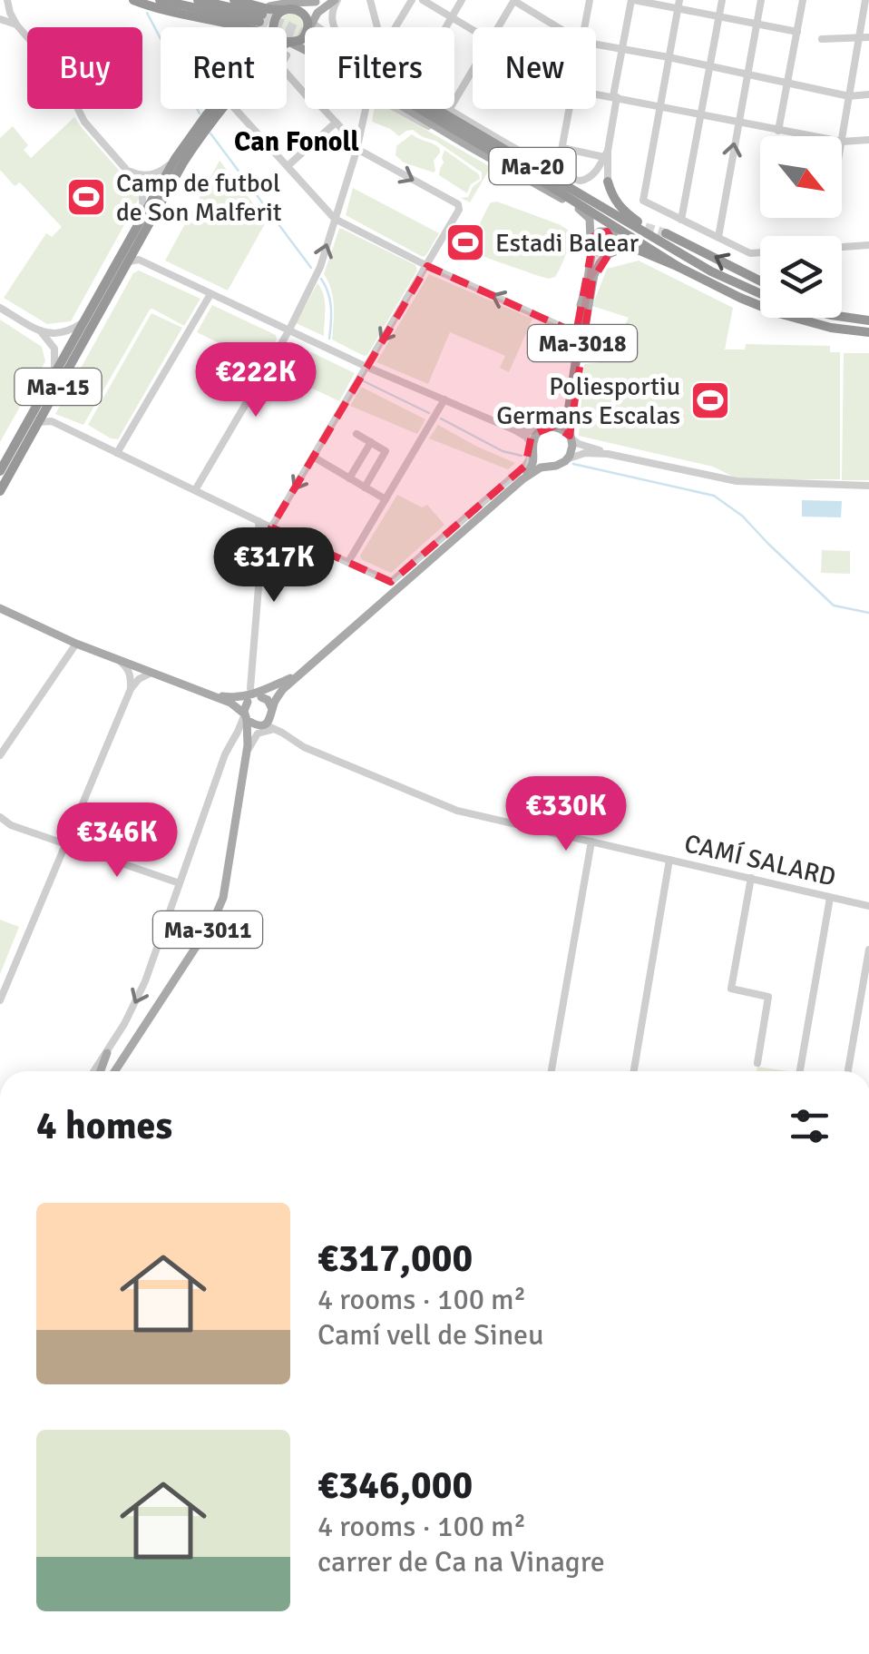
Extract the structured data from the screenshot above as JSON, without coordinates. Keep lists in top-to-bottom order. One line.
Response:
{"streets":{"highway":["Ma-20","Ma-15"],"main road":["Ma-3018","Ma-3011"],"street":["CAMÍ SALARD"]},"crossings":[["Ma-3018","CAMÍ SALARD"],["Ma-3018","Ma-3011"],["CAMÍ SALARD","Ma-3011"]],"districts":["Can Fonoll"],"places":{"sports":["Camp de futbol de Son Malferit","Estadi Balear","Poliesportiu Germans Escalas"]},"north":"bottom right","page":{"chip":["Buy","Rent","Filters","New"],"price":["€222K","€317K","€330K","€346K"],"heading":"4 homes","list":[{"name":"€317,000","note":"4 rooms · 100 m² · Camí vell de Sineu"},{"name":"€346,000","note":"4 rooms · 100 m² · carrer de Ca na Vinagre"}]}}
